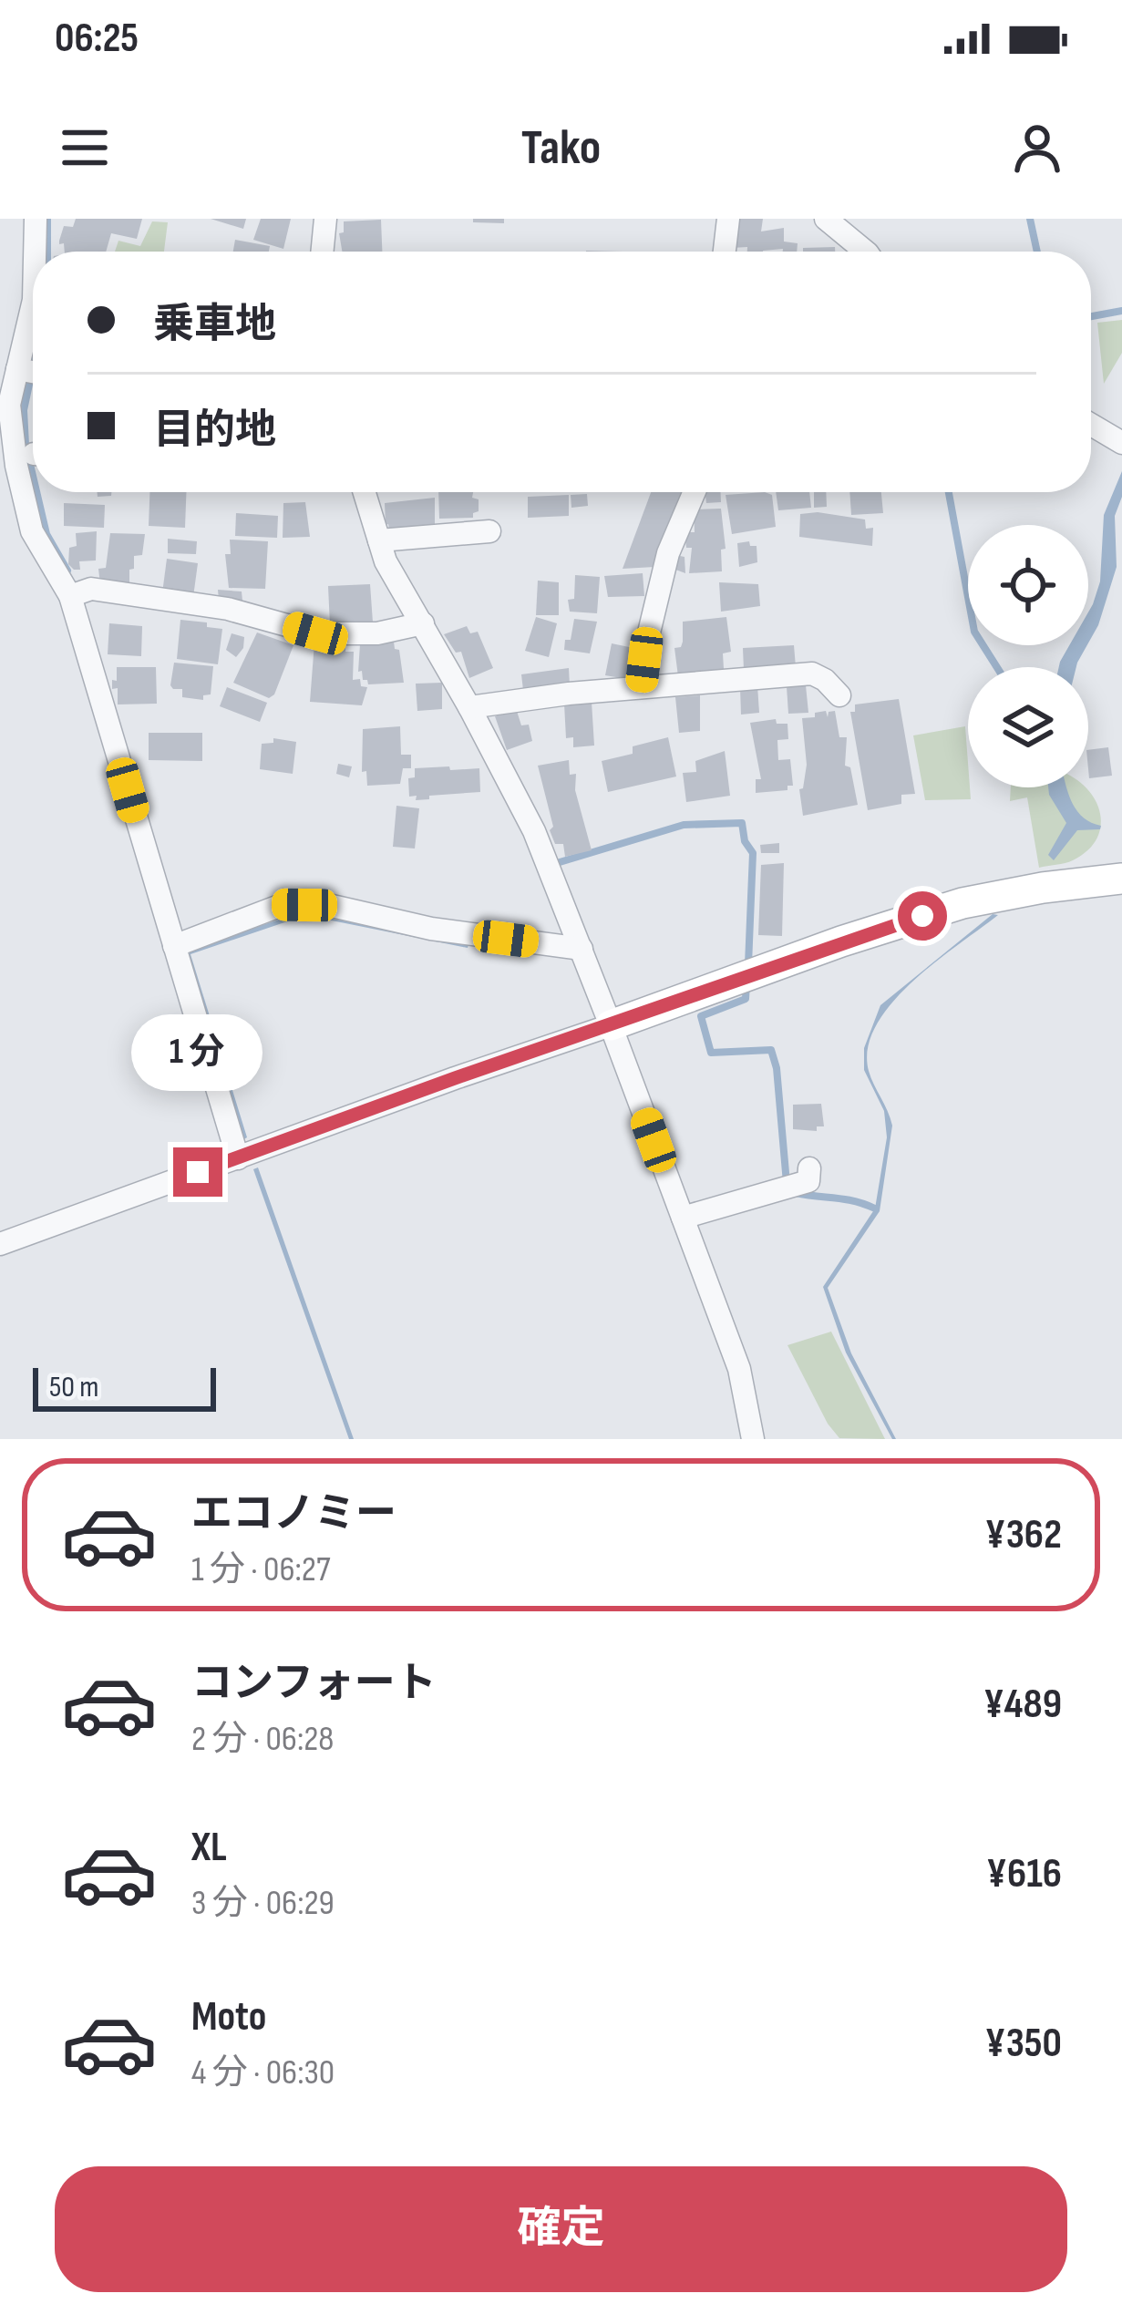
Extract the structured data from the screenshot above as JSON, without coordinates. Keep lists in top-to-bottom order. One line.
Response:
{"scale_bar":"50 m","page":{"status":"06:25","header":"Tako","banner":["乗車地","目的地"],"bubble":"1 分","scale":"50 m","list":[{"name":"エコノミー","note":"1 分 · 06:27","value":"¥362"},{"name":"コンフォート","note":"2 分 · 06:28","value":"¥489"},{"name":"XL","note":"3 分 · 06:29","value":"¥616"},{"name":"Moto","note":"4 分 · 06:30","value":"¥350"}],"buttons":"確定"}}
